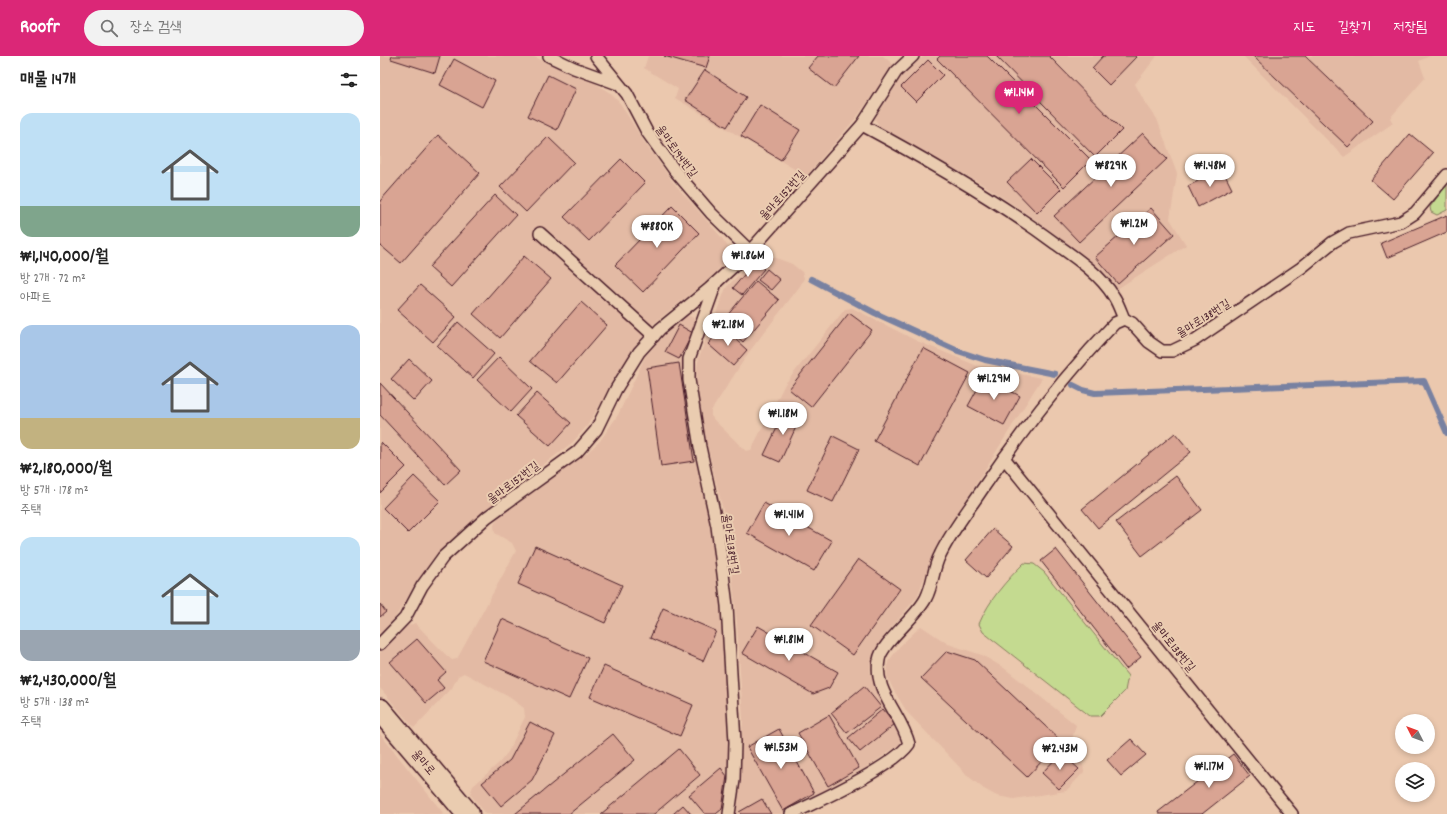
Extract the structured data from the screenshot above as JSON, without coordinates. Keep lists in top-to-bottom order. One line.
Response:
{"streets":{"street":["율마로"],"lane":["율마로194번길","율마로152번길","율마로138번길"]},"crossings":[["율마로194번길","율마로152번길"],["율마로152번길","율마로138번길"]],"north":"top left","page":{"header":"Roofr","search":"장소 검색","nav":["지도","길찾기","저장됨"],"heading":"매물 14개","price":["₩1.14M","₩829K","₩1.48M","₩1.2M","₩880K","₩1.86M","₩2.18M","₩1.29M","₩1.18M","₩1.41M","₩1.81M","₩1.53M","₩2.43M","₩1.17M"],"list":[{"name":"₩1,140,000/월","note":"방 2개 · 72 m² · 아파트"},{"name":"₩2,180,000/월","note":"방 5개 · 178 m² · 주택"},{"name":"₩2,430,000/월","note":"방 5개 · 138 m² · 주택"}]}}
